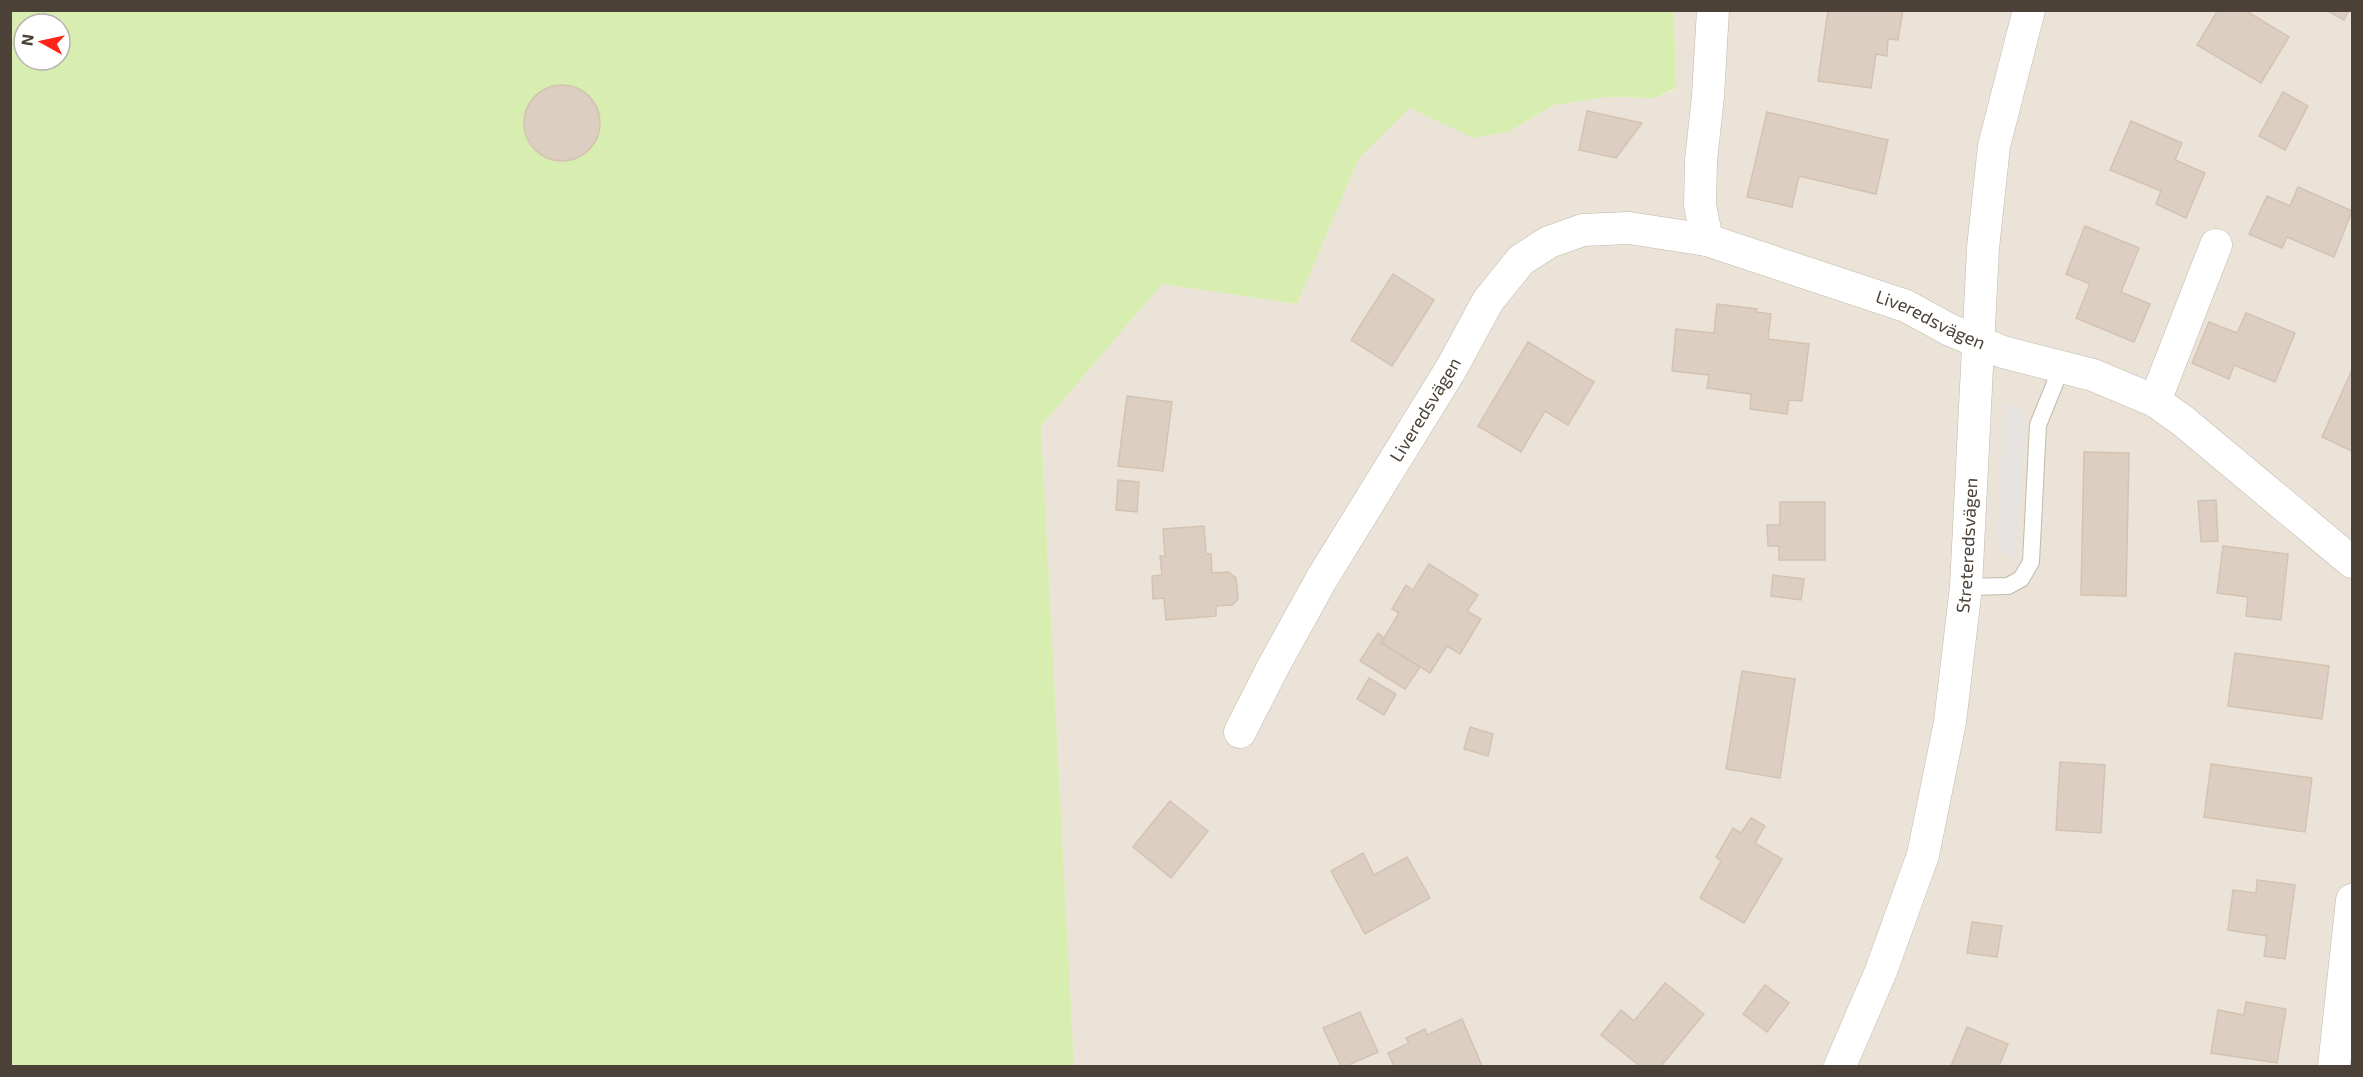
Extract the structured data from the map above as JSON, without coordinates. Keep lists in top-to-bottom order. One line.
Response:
{"streets":{"street":["Liveredsvägen","Streteredsvägen"]},"crossings":[["Liveredsvägen","Streteredsvägen"]],"north":"left"}
